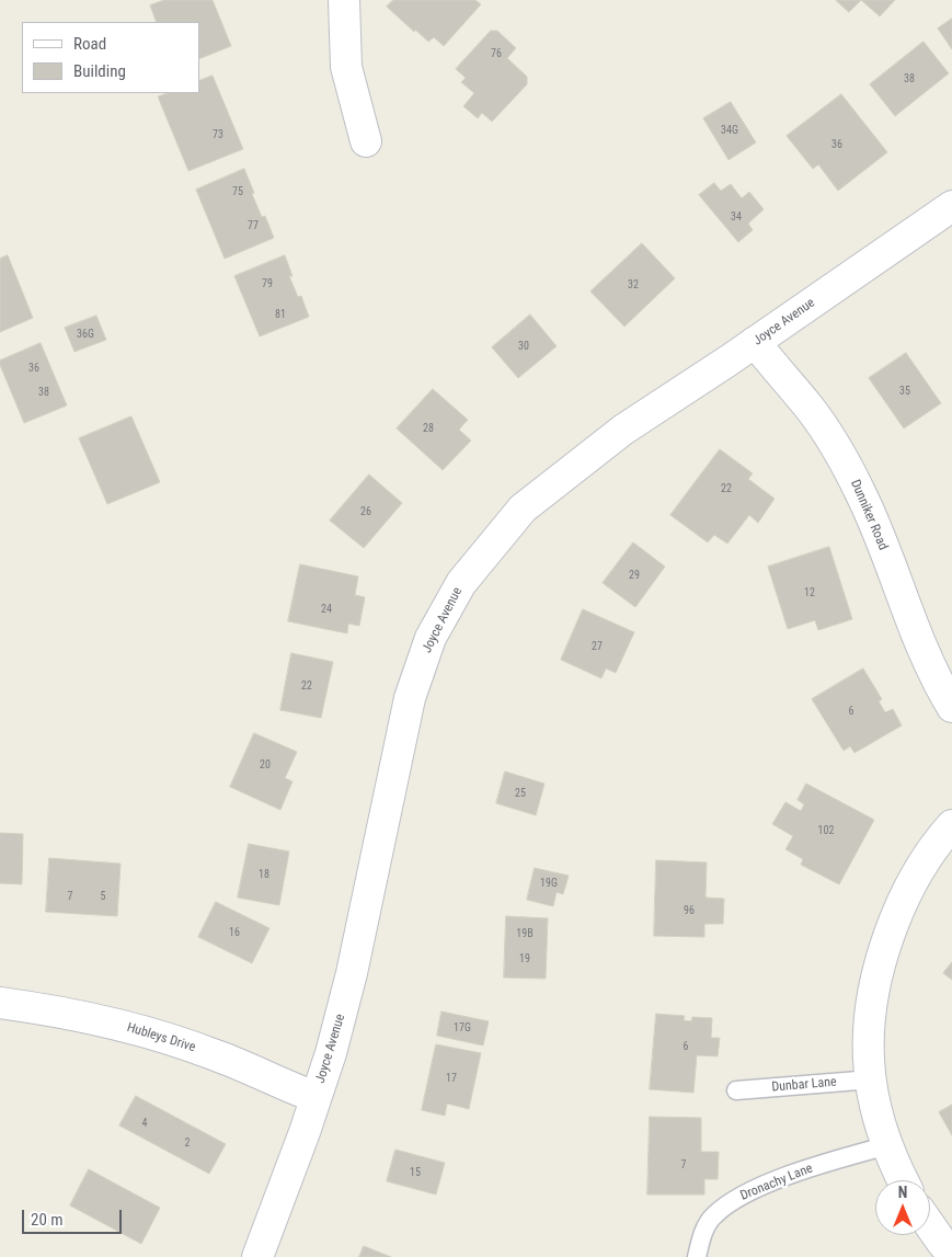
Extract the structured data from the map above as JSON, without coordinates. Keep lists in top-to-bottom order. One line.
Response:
{"streets":{"street":["Joyce Avenue","Dunniker Road","Hubleys Drive"],"lane":["Dunbar Lane","Dronachy Lane"]},"crossings":[["Joyce Avenue","Dunniker Road"],["Joyce Avenue","Hubleys Drive"]],"house_numbers":["76","38","34G","73","36","75","34","77","79","32","81","36G","30","36","35","38","28","22","26","29","12","24","27","22","6","20","25","102","18","19G","7","5","96","16","19B","19","17G","6","17","4","2","7","15"],"legend":["Road","Building"],"scale_bar":"20 m","north":"top"}
